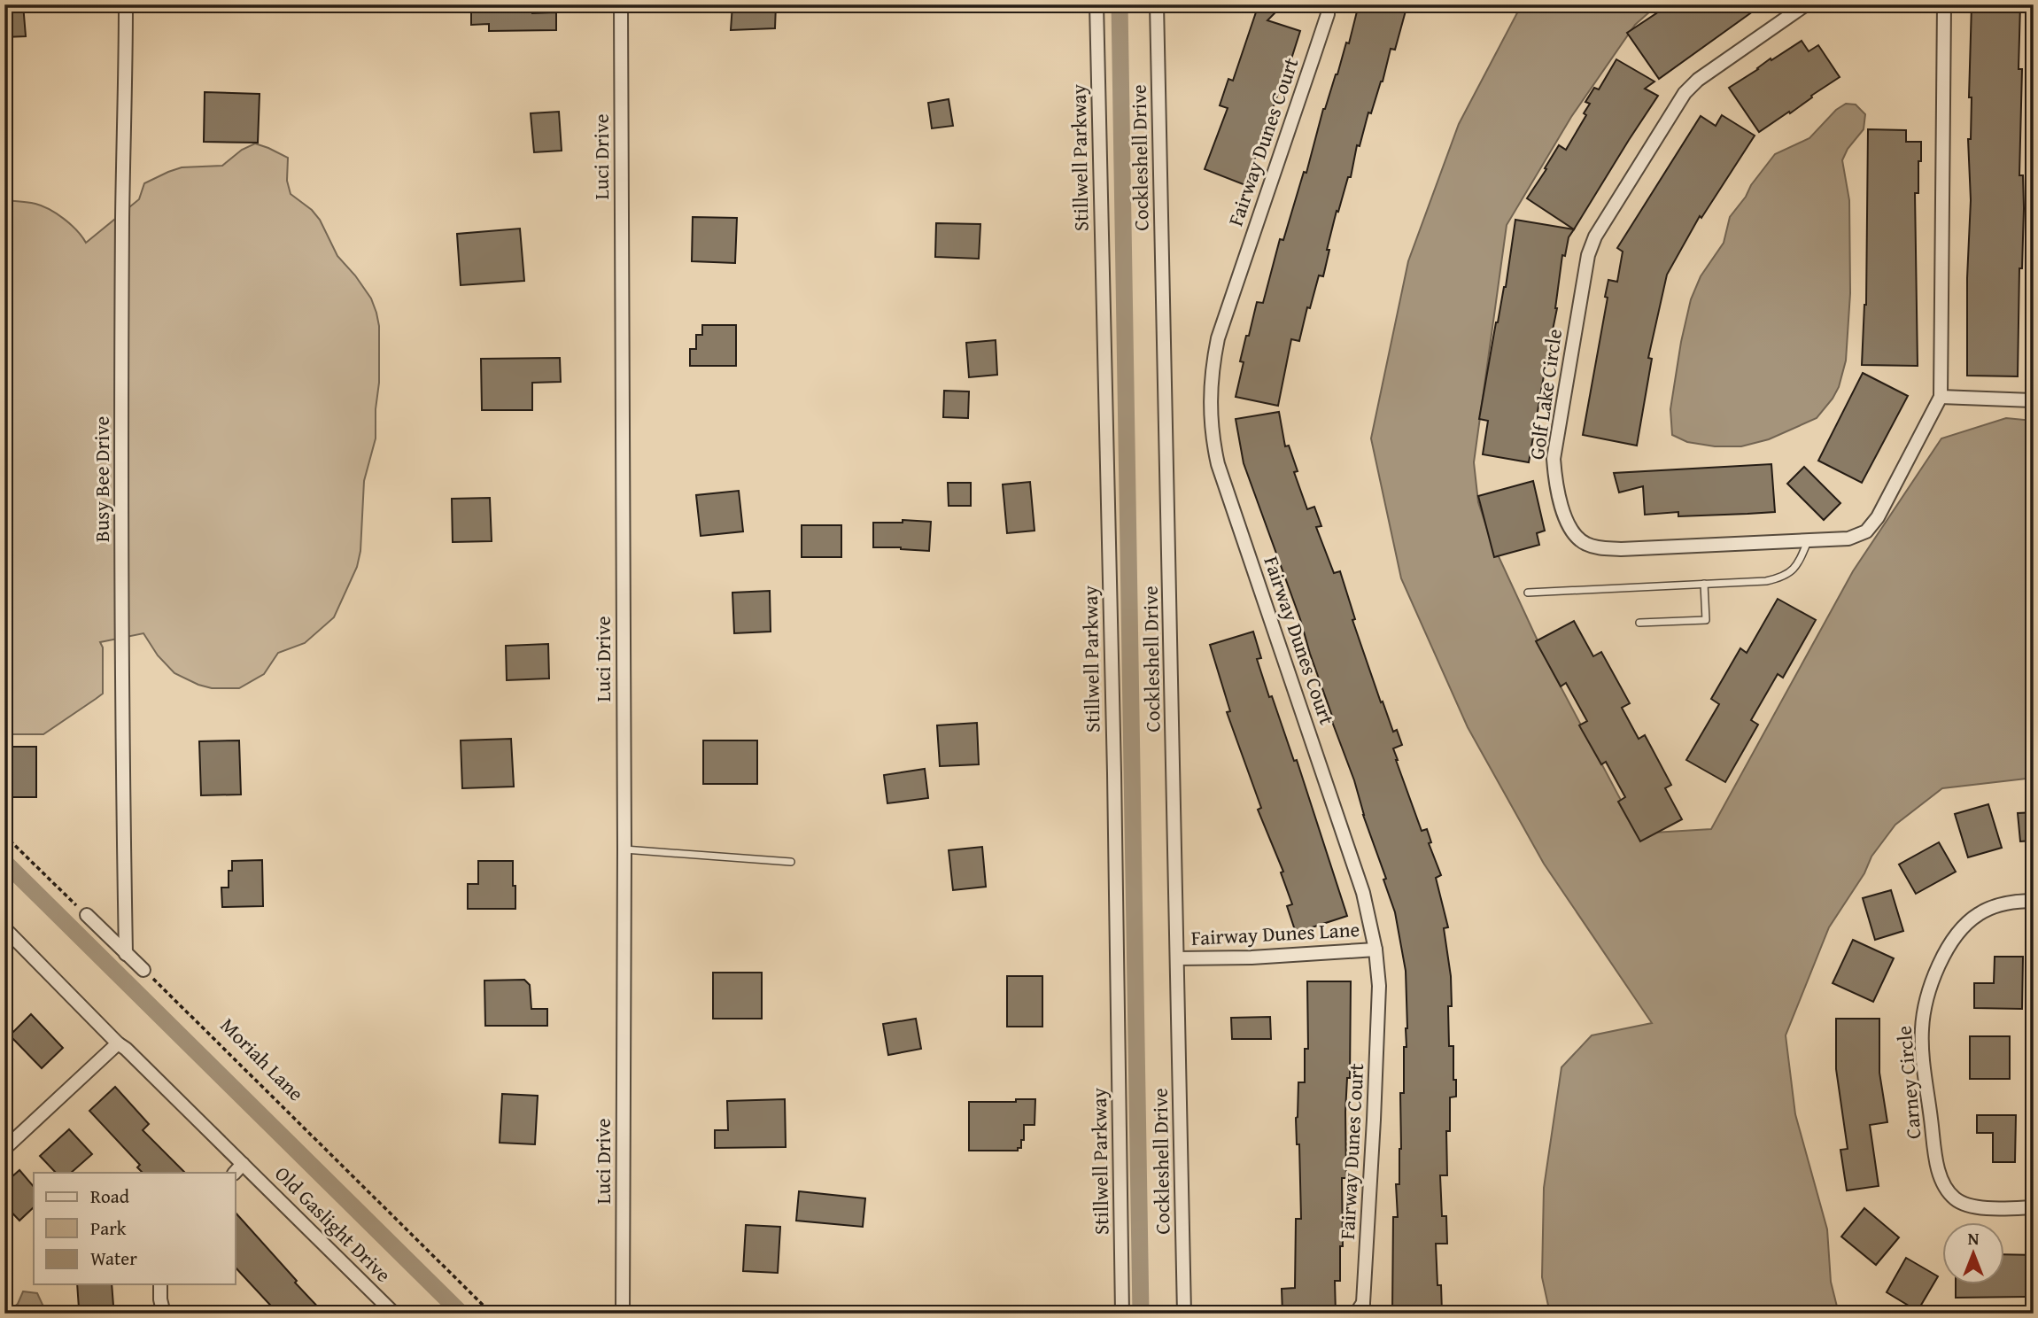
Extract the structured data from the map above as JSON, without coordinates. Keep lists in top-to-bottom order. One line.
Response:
{"streets":{"street":["Fairway Dunes Court","Luci Drive","Stillwell Parkway","Cockleshell Drive","Golf Lake Circle","Busy Bee Drive","Fairway Dunes Lane","Carney Circle","Old Gaslight Drive"],"path":["Moriah Lane"]},"crossings":[["Fairway Dunes Court","Fairway Dunes Lane"],["Cockleshell Drive","Fairway Dunes Lane"]],"legend":["Road","Park","Water"],"north":"top"}
